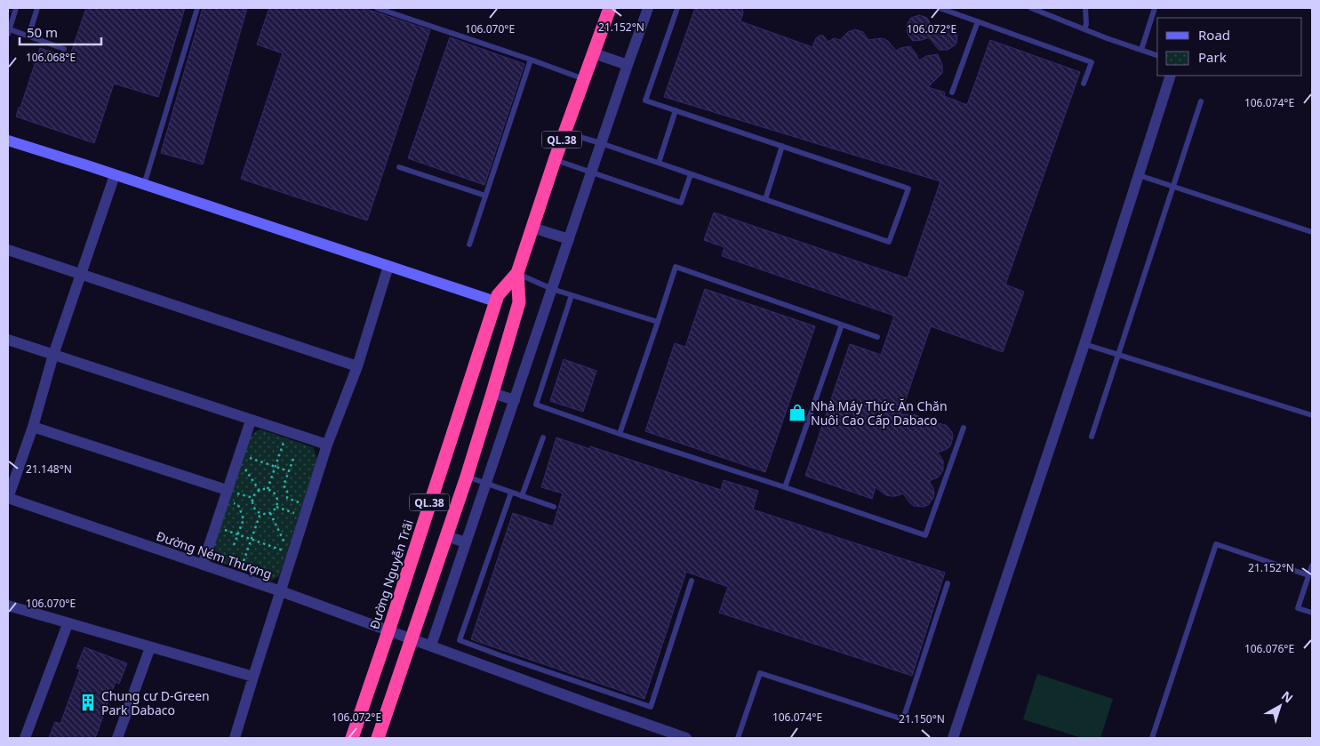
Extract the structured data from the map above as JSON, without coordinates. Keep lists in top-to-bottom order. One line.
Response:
{"streets":{"highway":["QL.38","Đường Nguyễn Trãi"],"street":["Đường Ném Thượng"]},"crossings":[["Đường Ném Thượng","Đường Nguyễn Trãi"]],"places":{"shop":["Nhà Máy Thức Ăn Chăn Nuôi Cao Cấp Dabaco"],"building":["Chung cư D-Green Park Dabaco"]},"legend":["Road","Park"],"scale_bar":"50 m","north":"top right","coordinates":["21.152°N","106.070°E","106.072°E","106.068°E","106.074°E","21.148°N","106.076°E","21.150°N"]}
